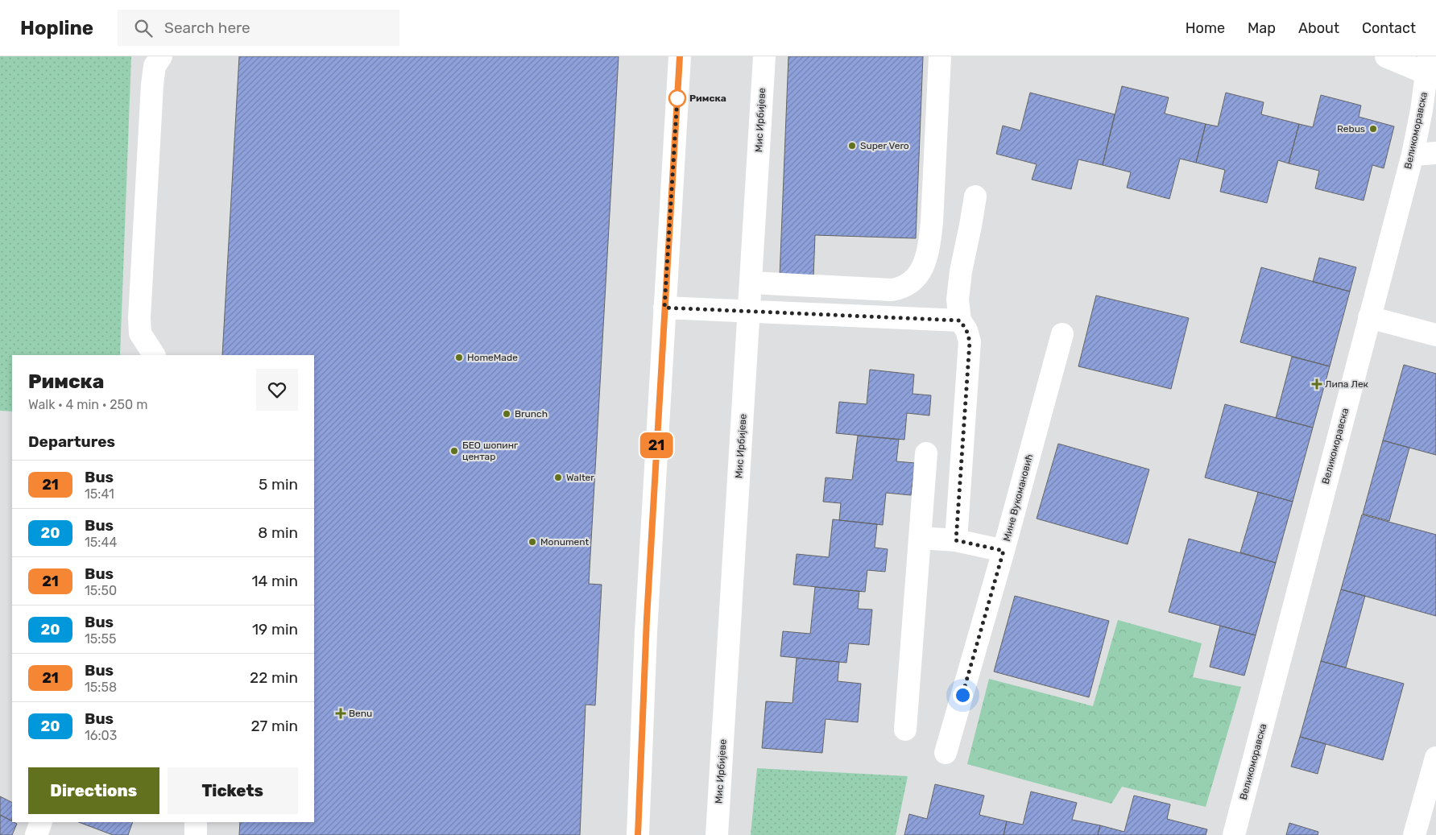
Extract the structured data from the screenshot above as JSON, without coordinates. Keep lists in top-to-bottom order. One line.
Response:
{"streets":{"street":["Мис Ирбијеве","Великоморавска","Мине Вукомановић"]},"places":{"other":["Римска","Rebus","Super Vero","HomeMade","Brunch","БЕО шопинг центар","Walter","Monument"],"health":["Липа Лек","Benu"]},"lines":["bus line 21"],"page":{"header":"Hopline","search":"Search here","nav":["Home","Map","About","Contact"],"on_map":"21","heading":[["Римска","Walk · 4 min · 250 m"],"Departures"],"list":[{"mark":"21","name":"Bus","note":"15:41","value":"5 min"},{"mark":"20","name":"Bus","note":"15:44","value":"8 min"},{"mark":"21","name":"Bus","note":"15:50","value":"14 min"},{"mark":"20","name":"Bus","note":"15:55","value":"19 min"},{"mark":"21","name":"Bus","note":"15:58","value":"22 min"},{"mark":"20","name":"Bus","note":"16:03","value":"27 min"}],"buttons":["Directions","Tickets"]}}
